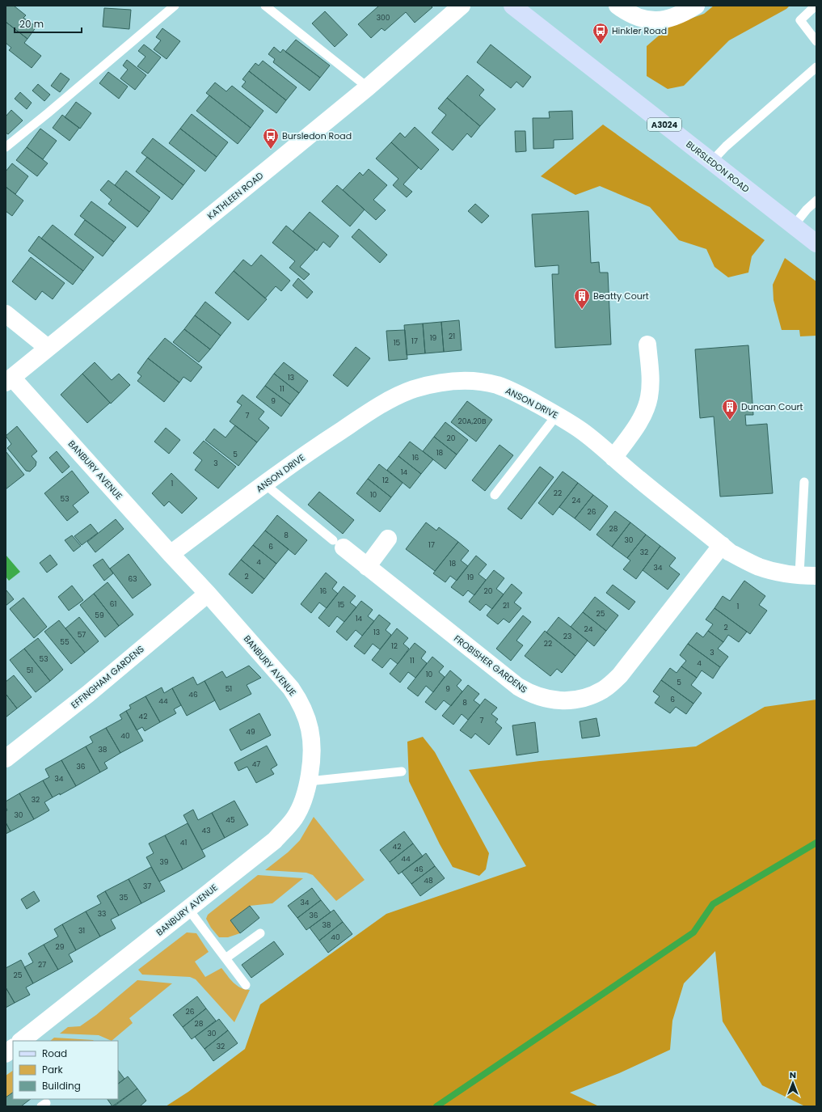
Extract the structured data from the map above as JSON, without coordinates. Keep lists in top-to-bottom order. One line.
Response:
{"streets":{"main road":["A3024","BURSLEDON ROAD"],"street":["KATHLEEN ROAD","ANSON DRIVE","BANBURY AVENUE","FROBISHER GARDENS","EFFINGHAM GARDENS"]},"crossings":[["KATHLEEN ROAD","BANBURY AVENUE"],["ANSON DRIVE","BANBURY AVENUE"],["ANSON DRIVE","FROBISHER GARDENS"],["BANBURY AVENUE","EFFINGHAM GARDENS"]],"places":{"bus stop":["Hinkler Road","Bursledon Road"],"building":["Beatty Court","Duncan Court"]},"house_numbers":["300","21","19","17","15","13","11","9","7","20A,20B","20","18","5","16","3","14","12","1","22","10","53","24","26","28","8","30","17","6","32","4","18","34","2","19","63","16","20","61","15","21","1","25","59","14","2","24","13","57","23","55","22","12","3","53","11","4","51","10","5","51","9","46","6","44","8","42","7","49","40","38","47","36","34","32","30","45","43","41","42","44","39","46","48","37","35","34","33","36","38","31","40","29","27","25","26","28","30","32"],"legend":["Road","Park","Building"],"scale_bar":"20 m","north":"top"}
